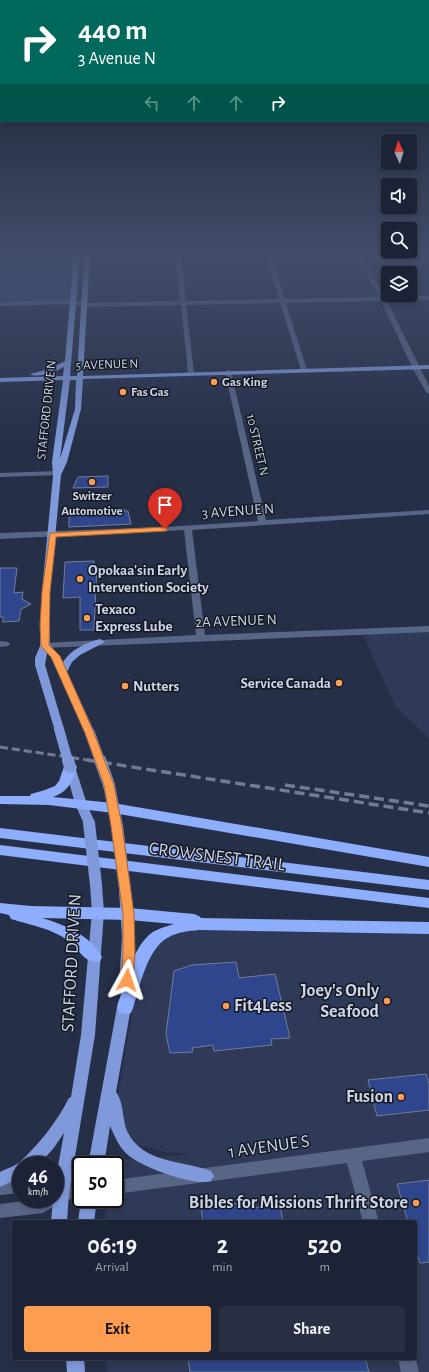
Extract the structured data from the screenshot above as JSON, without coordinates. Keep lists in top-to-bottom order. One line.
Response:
{"streets":{"highway":["CROWSNEST TRAIL"],"main road":["5 AVENUE N","STAFFORD DRIVE N"],"street":["10 STREET N","3 AVENUE N","2A AVENUE N","1 AVENUE S"]},"crossings":[["5 AVENUE N","STAFFORD DRIVE N"],["5 AVENUE N","10 STREET N"],["STAFFORD DRIVE N","3 AVENUE N"],["STAFFORD DRIVE N","2A AVENUE N"],["10 STREET N","3 AVENUE N"]],"places":["Gas King","Fas Gas","Switzer Automotive","Opokaa'sin Early Intervention Society","Texaco Express Lube","Service Canada","Nutters","Joey's Only Seafood","Fit4Less","Fusion","Bibles for Missions Thrift Store"],"north":"top","page":{"turn":["440 m","3 Avenue N"],"speed":"46 km/h","limit":"50","eta":["06:19","Arrival","2","min","520","m"],"buttons":["Exit","Share"]}}
